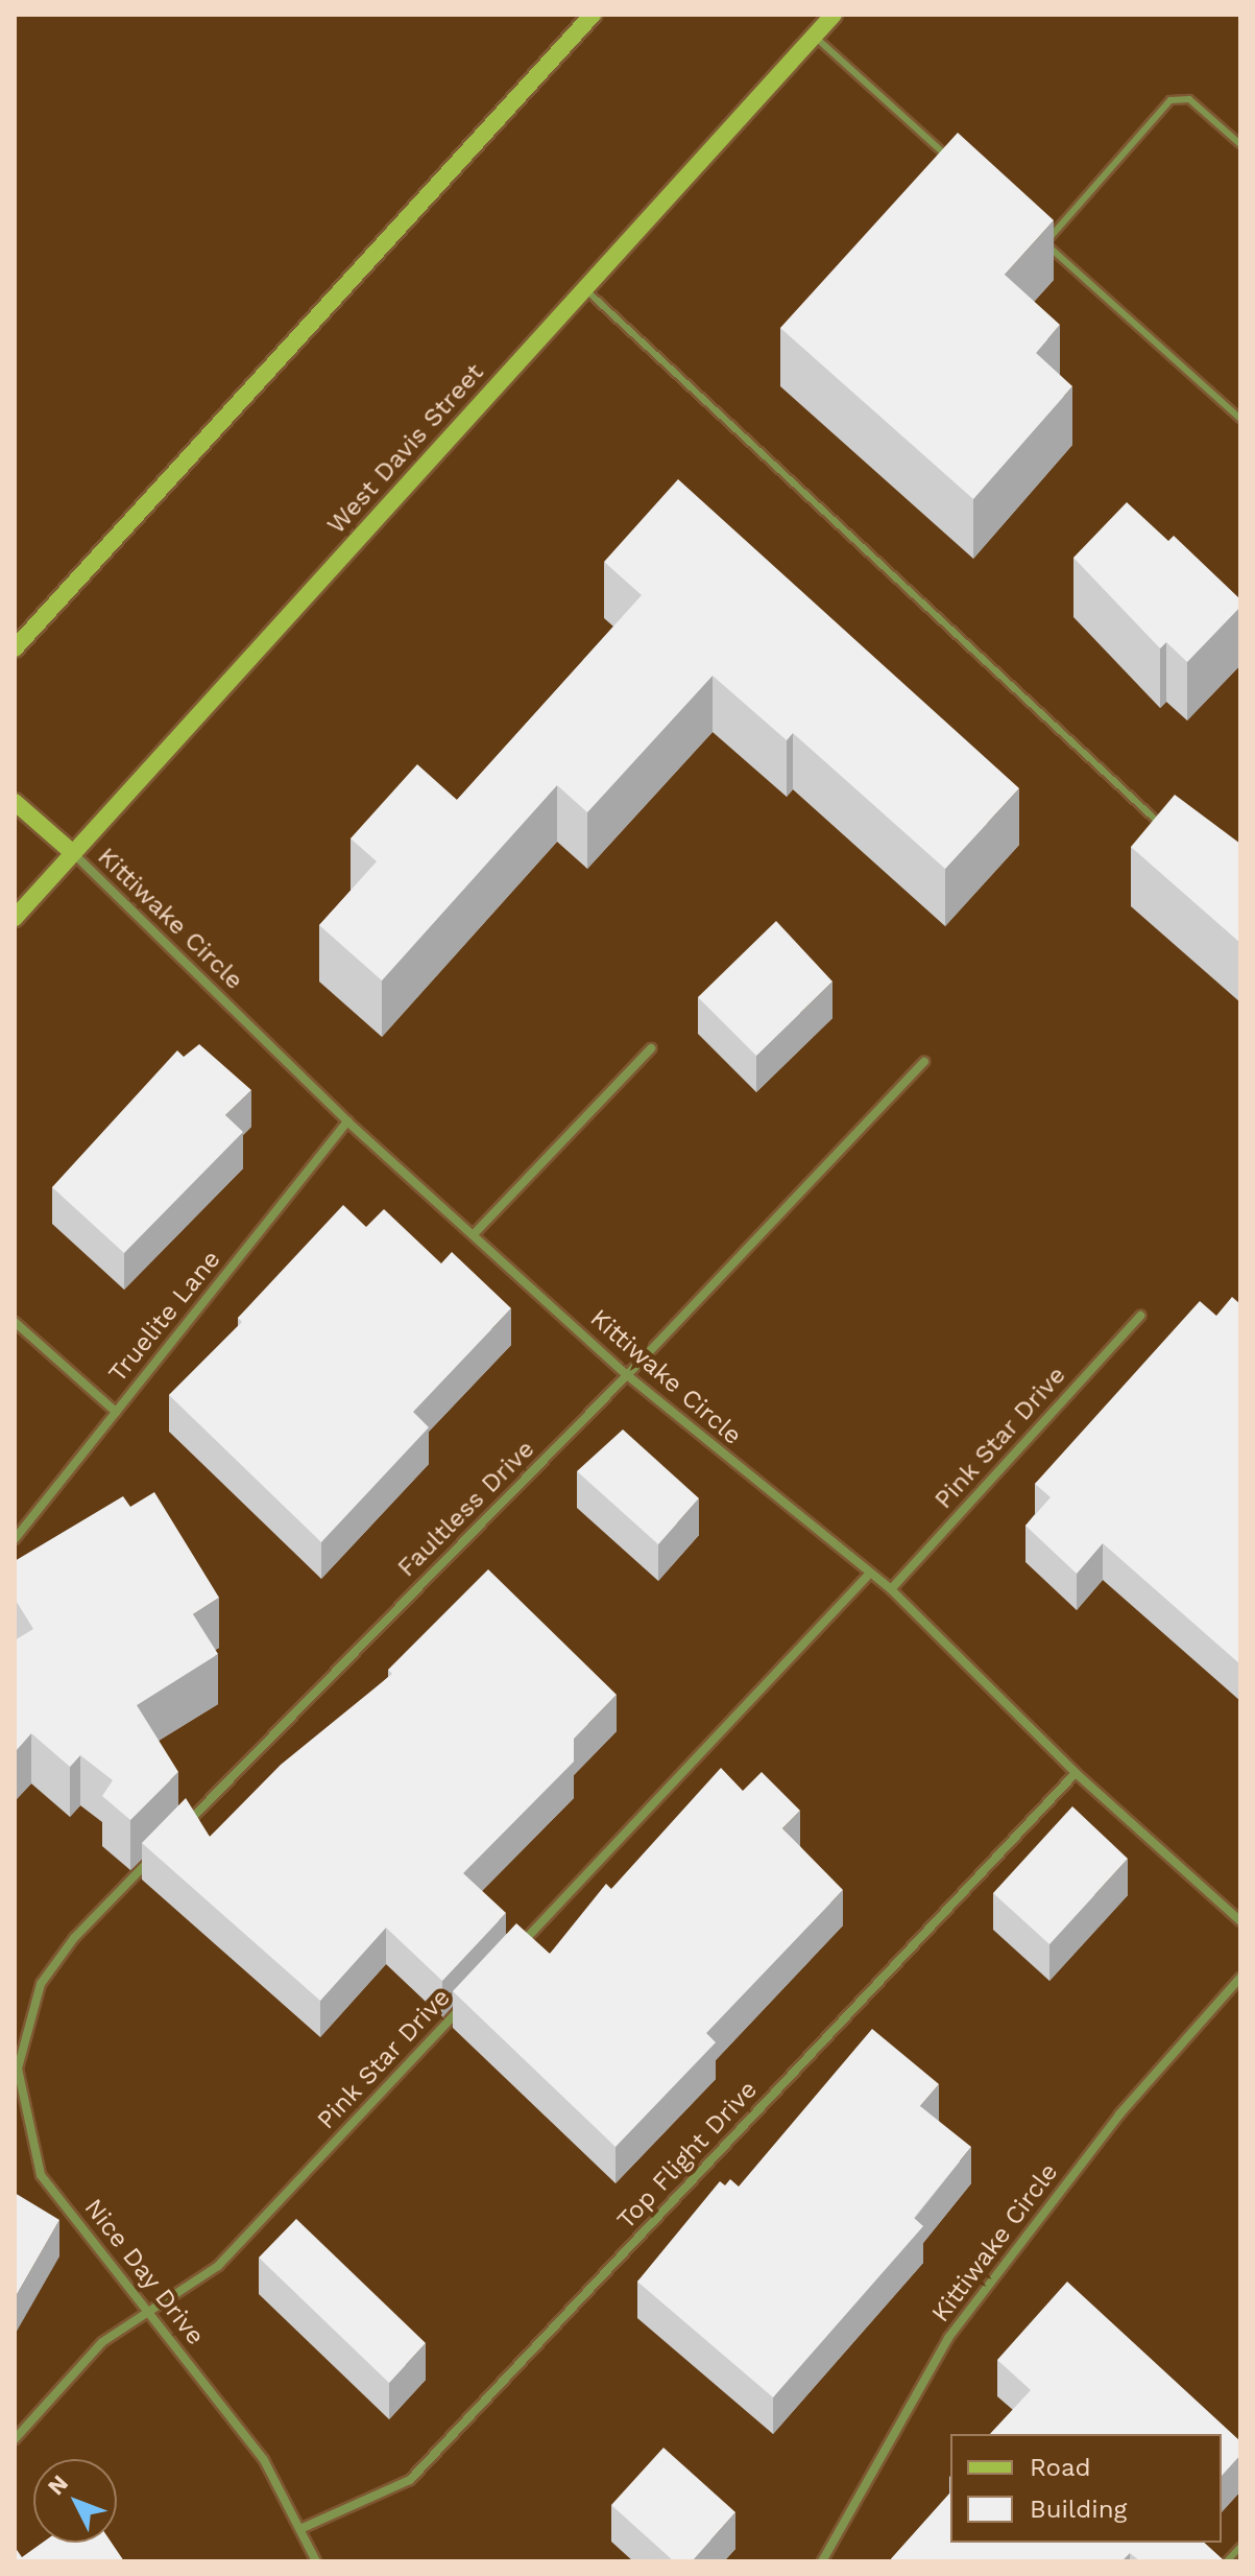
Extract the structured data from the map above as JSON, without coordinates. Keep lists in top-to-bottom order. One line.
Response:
{"streets":{"main road":["West Davis Street"],"street":["Kittiwake Circle","Truelite Lane","Pink Star Drive","Faultless Drive","Top Flight Drive","Nice Day Drive"]},"crossings":[["West Davis Street","Kittiwake Circle"],["Kittiwake Circle","Truelite Lane"],["Kittiwake Circle","Pink Star Drive"],["Kittiwake Circle","Faultless Drive"],["Kittiwake Circle","Top Flight Drive"],["Pink Star Drive","Nice Day Drive"],["Top Flight Drive","Nice Day Drive"]],"legend":["Road","Building"],"north":"top left"}
